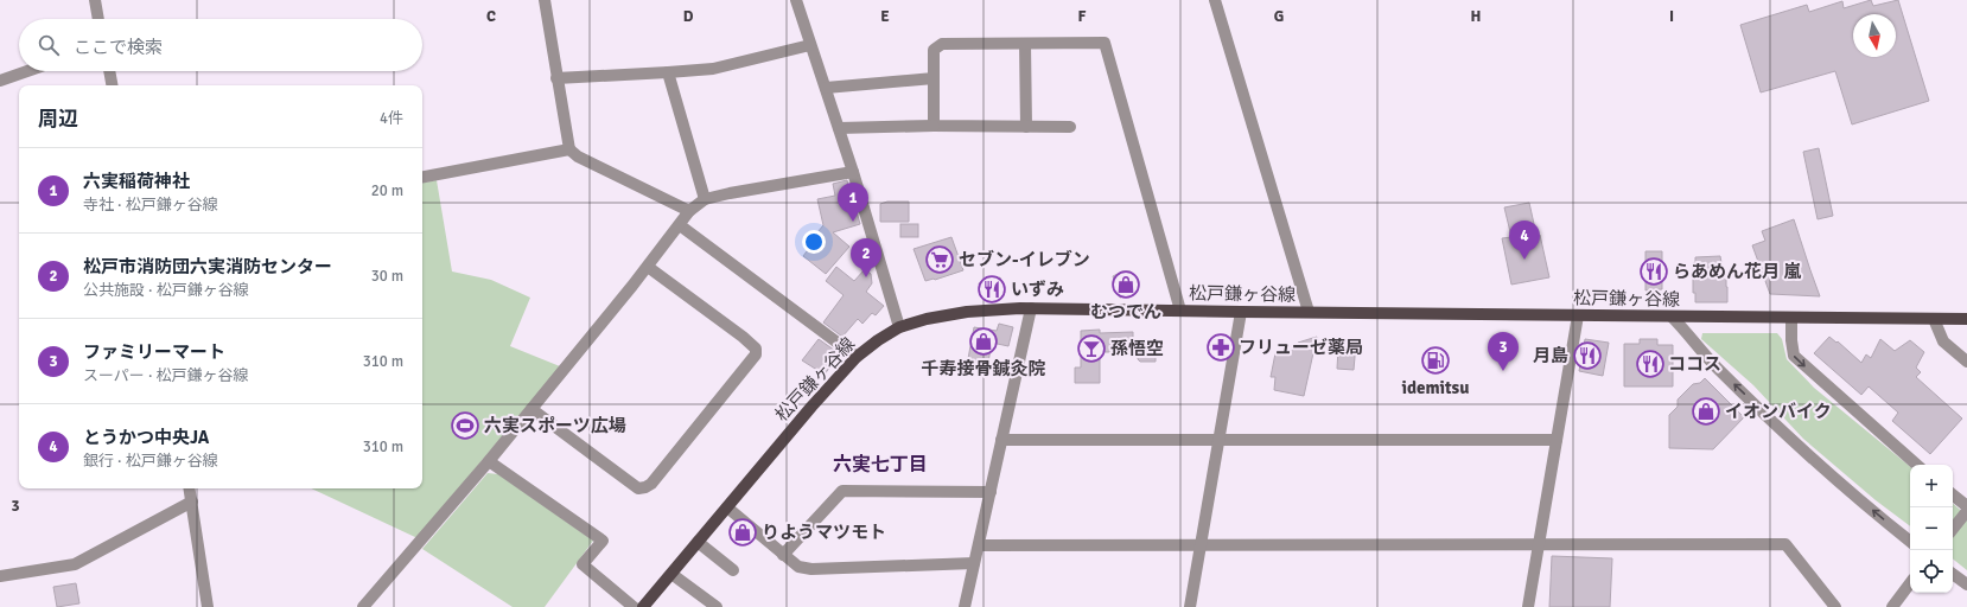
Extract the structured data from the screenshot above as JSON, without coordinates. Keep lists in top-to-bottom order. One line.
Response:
{"streets":{"main road":["松戸鎌ヶ谷線"]},"districts":["六実七丁目"],"places":{"supermarket":["セブン-イレブン"],"restaurant":["らあめん花月 嵐","いずみ","月島","ココス"],"shop":["むつでん","千寿接骨鍼灸院","イオンバイク","りようマツモト"],"pharmacy":["フリューゼ薬局"],"bar":["孫悟空"],"fuel station":["idemitsu"],"sports":["六実スポーツ広場"]},"north":"bottom","page":{"search":"ここで検索","heading":["周辺","4件"],"list":[{"mark":"1","name":"六実稲荷神社","note":"寺社 · 松戸鎌ヶ谷線","value":"20 m"},{"mark":"2","name":"松戸市消防団六実消防センター","note":"公共施設 · 松戸鎌ヶ谷線","value":"30 m"},{"mark":"3","name":"ファミリーマート","note":"スーパー · 松戸鎌ヶ谷線","value":"310 m"},{"mark":"4","name":"とうかつ中央JA","note":"銀行 · 松戸鎌ヶ谷線","value":"310 m"}],"pins":["1","4","2","3"],"map_buttons":["+","−"]},"grid":{"columns":["C","D","E","F","G","H","I"],"rows":["3"]}}
